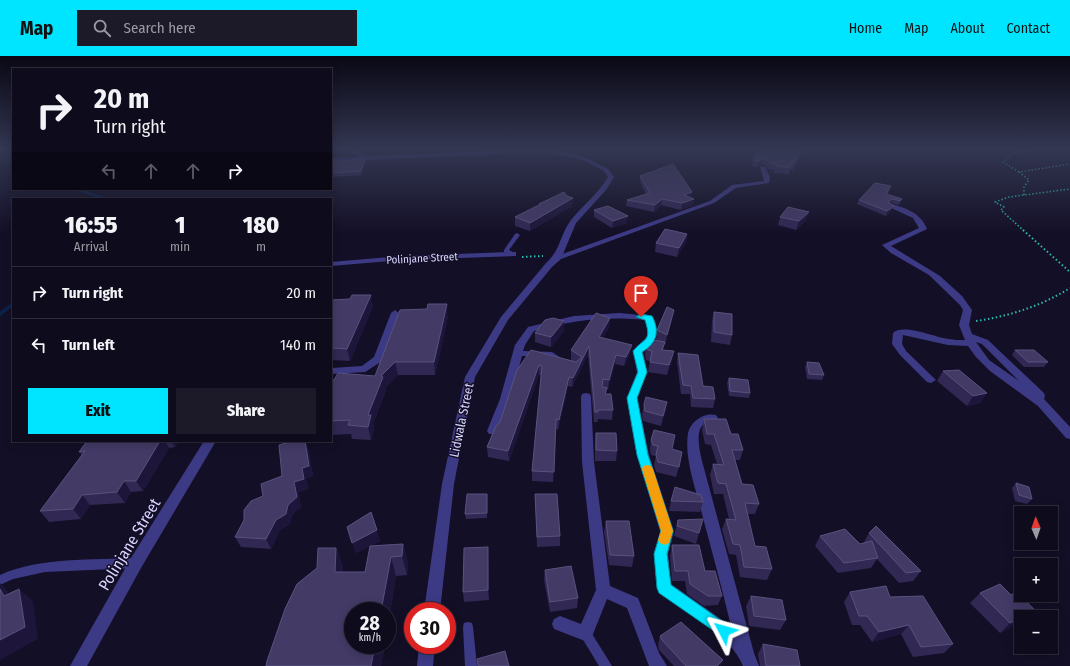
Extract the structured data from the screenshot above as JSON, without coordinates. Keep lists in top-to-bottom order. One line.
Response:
{"streets":{"street":["Polinjane Street","Lidwala Street"]},"north":"top","page":{"header":"Map","search":"Search here","nav":["Home","Map","About","Contact"],"turn":["20 m","Turn right"],"eta":["16:55","Arrival","1","min","180","m"],"list":[{"name":"Turn right","value":"20 m"},{"name":"Turn left","value":"140 m"}],"buttons":["Exit","Share"],"map_buttons":["+","−"],"speed":"28 km/h","limit":"30"}}
